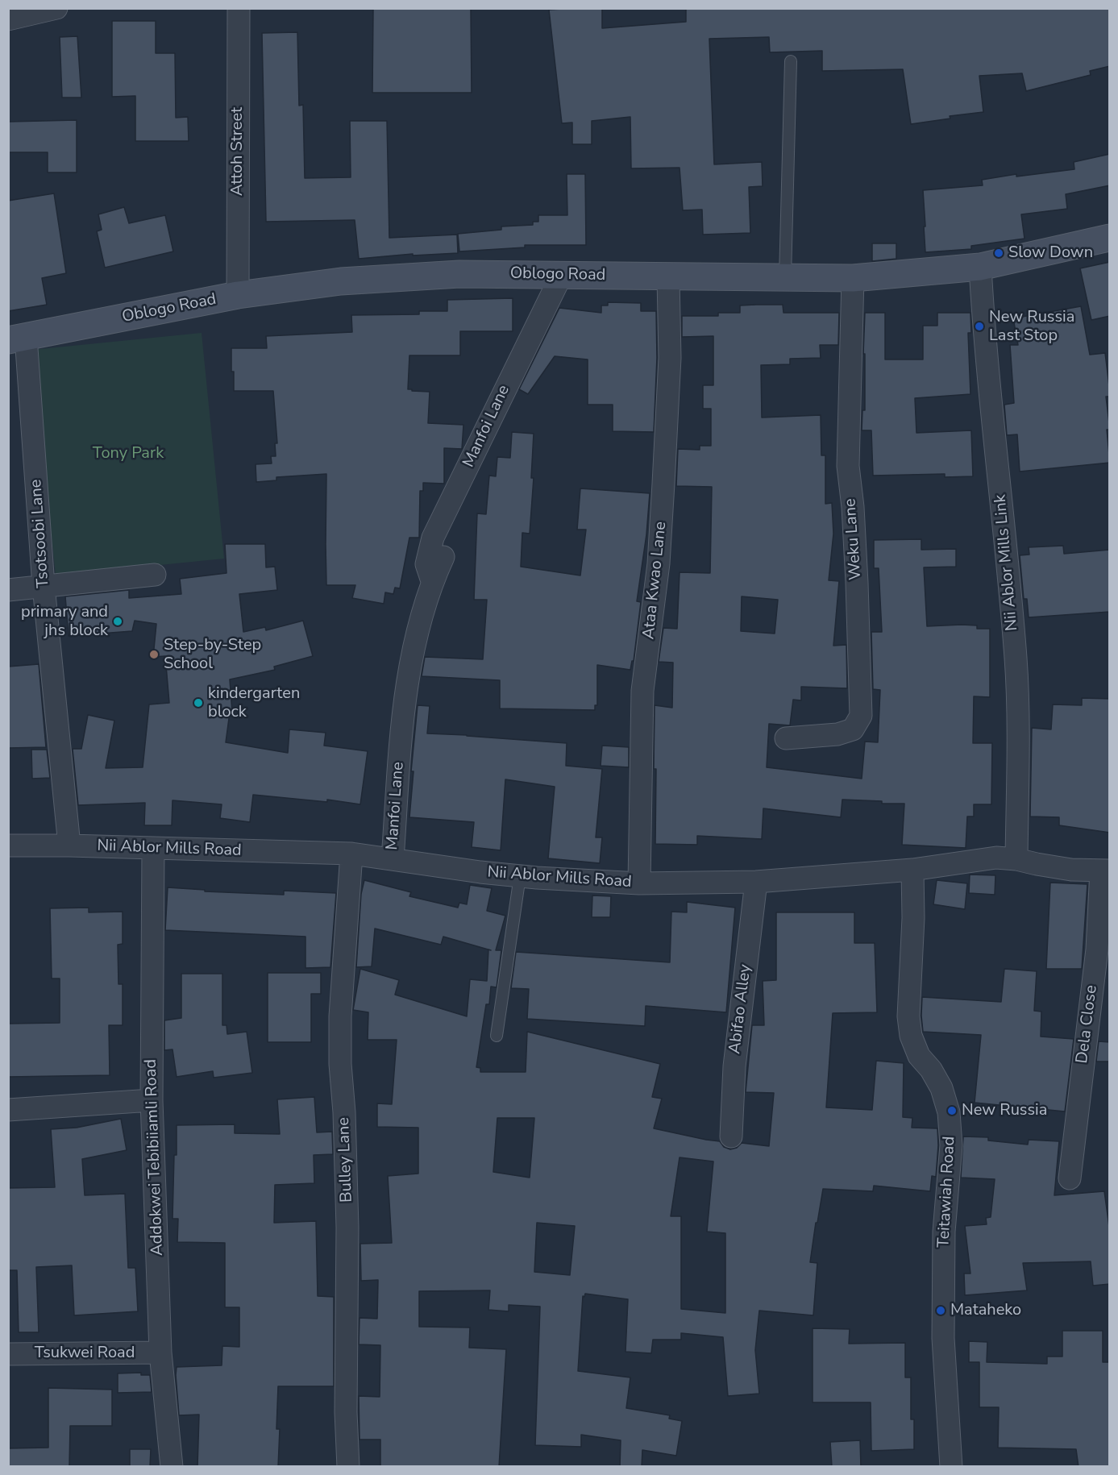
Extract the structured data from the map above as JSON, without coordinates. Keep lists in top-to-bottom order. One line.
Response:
{"streets":{"main road":["Oblogo Road"],"street":["Attoh Street","Manfoi Lane","Tsotsoobi Lane","Weku Lane","Nii Ablor Mills Link","Ataa Kwao Lane","Nii Ablor Mills Road","Abifao Alley","Dela Close","Addokwei Tebibiiamli Road","Bulley Lane","Teitawiah Road","Tsukwei Road"]},"crossings":[["Attoh Street","Oblogo Road"],["Oblogo Road","Manfoi Lane"],["Oblogo Road","Tsotsoobi Lane"],["Oblogo Road","Weku Lane"],["Oblogo Road","Nii Ablor Mills Link"],["Oblogo Road","Ataa Kwao Lane"],["Manfoi Lane","Nii Ablor Mills Road"],["Tsotsoobi Lane","Nii Ablor Mills Road"],["Nii Ablor Mills Link","Nii Ablor Mills Road"],["Ataa Kwao Lane","Nii Ablor Mills Road"],["Nii Ablor Mills Road","Abifao Alley"],["Nii Ablor Mills Road","Dela Close"],["Nii Ablor Mills Road","Addokwei Tebibiiamli Road"],["Nii Ablor Mills Road","Bulley Lane"],["Nii Ablor Mills Road","Teitawiah Road"],["Addokwei Tebibiiamli Road","Tsukwei Road"]],"parks":["Tony Park"],"places":["Slow Down","New Russia Last Stop","primary and jhs block","Step-by-Step School","kindergarten block","New Russia","Mataheko"]}
